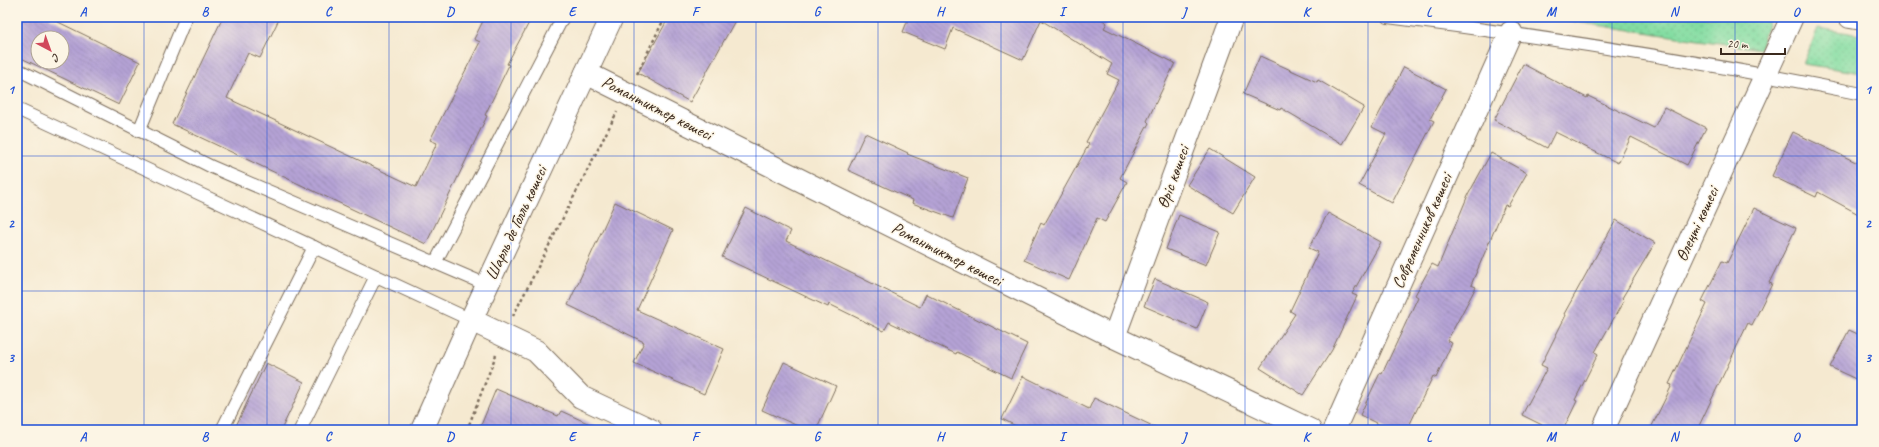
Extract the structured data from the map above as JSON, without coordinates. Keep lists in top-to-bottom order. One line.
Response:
{"streets":{"street":["Романтиктер көшесі","Өріс көшесі","Шарль де Голль көшесі","Өлеңті көшесі","Современников көшесі"]},"crossings":[["Романтиктер көшесі","Өріс көшесі"],["Романтиктер көшесі","Шарль де Голль көшесі"]],"scale_bar":"20 m","north":"bottom right","grid":{"columns":["A","B","C","D","E","F","G","H","I","J","K","L","M","N","O"],"rows":["1","2","3"]}}
